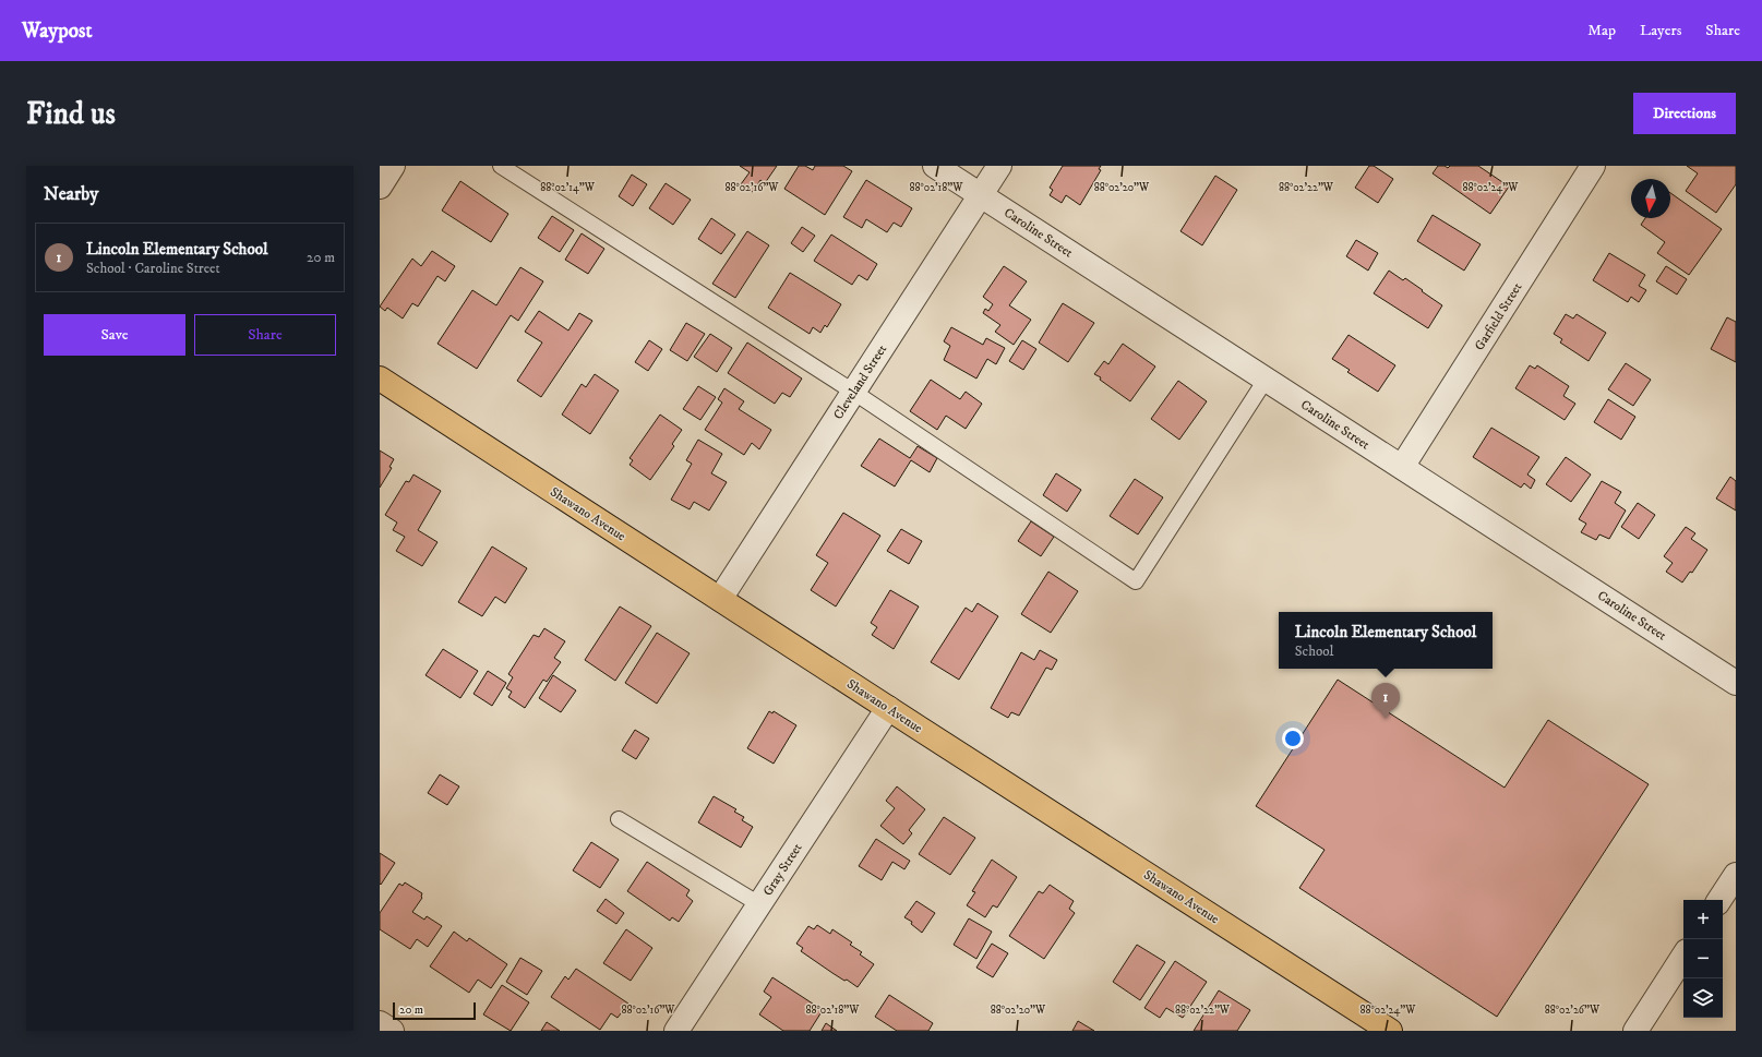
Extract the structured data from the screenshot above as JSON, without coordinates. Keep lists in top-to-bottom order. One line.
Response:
{"streets":{"main road":["Shawano Avenue"],"street":["Caroline Street","Garfield Street","Cleveland Street","Gray Street"]},"crossings":[["Caroline Street","Garfield Street"],["Caroline Street","Cleveland Street"],["Cleveland Street","Shawano Avenue"],["Shawano Avenue","Gray Street"]],"scale_bar":"20 m","north":"bottom","page":{"header":"Waypost","nav":["Map","Layers","Share"],"buttons":["Directions",["Save","Share"]],"title":"Find us","heading":"Nearby","list":[{"mark":"1","name":"Lincoln Elementary School","note":"School · Caroline Street","value":"20 m"}],"popup":["Lincoln Elementary School","School"],"pins":"1","map_buttons":["+","−"],"scale":"20 m"},"coordinates":["88°02'14\"W","88°02'16\"W","88°02'18\"W","88°02'20\"W","88°02'22\"W","88°02'24\"W","88°02'26\"W"]}
